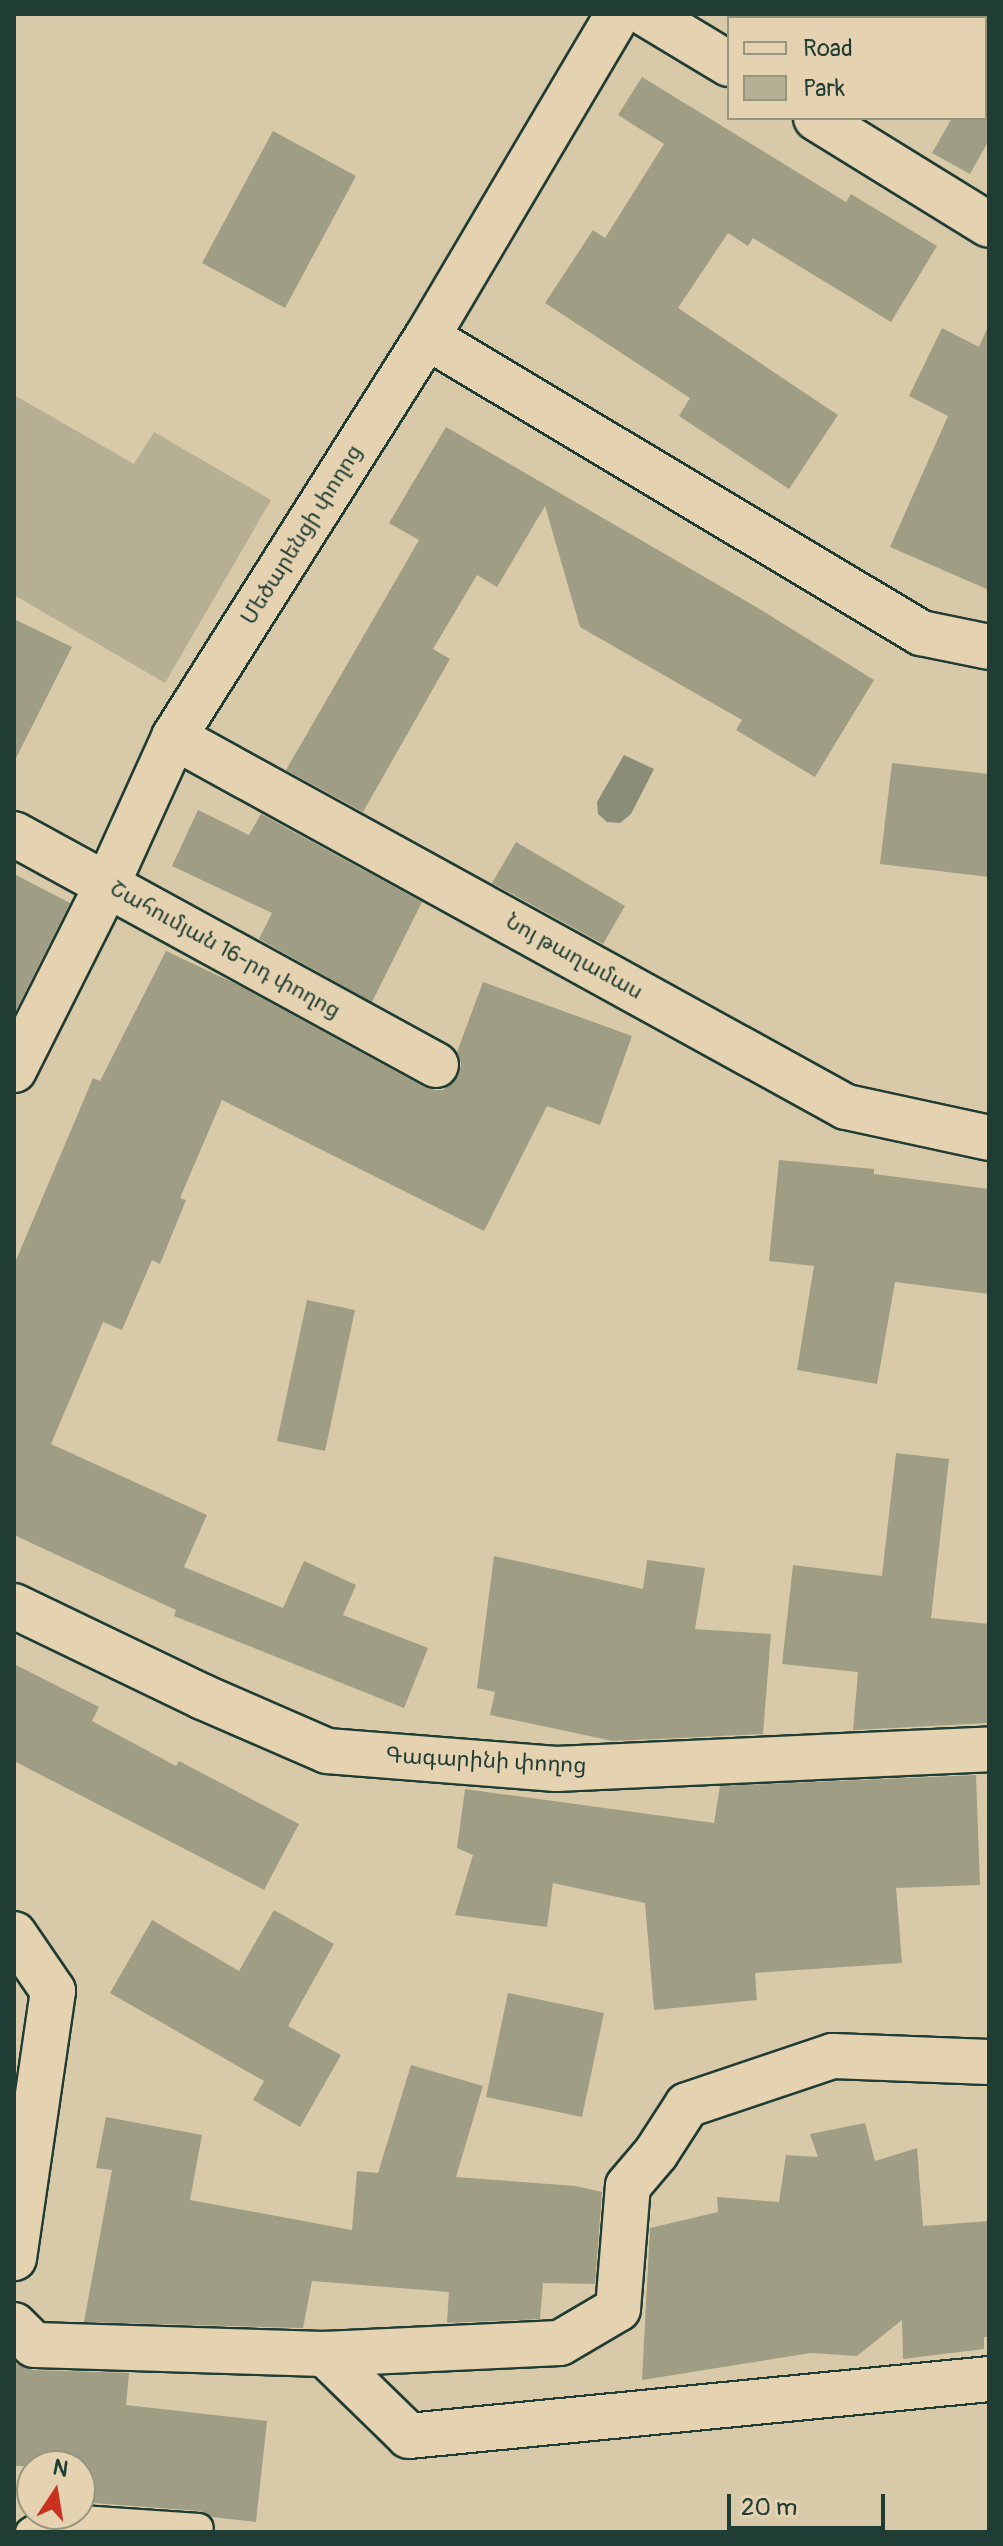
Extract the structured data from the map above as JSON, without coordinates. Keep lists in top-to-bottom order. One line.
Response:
{"streets":{"street":["Մեծարենցի փողոց","Շահումյան 16-րդ փողոց","Նոյ թաղամաս","Գագարինի փողոց"]},"crossings":[["Մեծարենցի փողոց","Շահումյան 16-րդ փողոց"],["Մեծարենցի փողոց","Նոյ թաղամաս"]],"legend":["Road","Park"],"scale_bar":"20 m","north":"top"}
